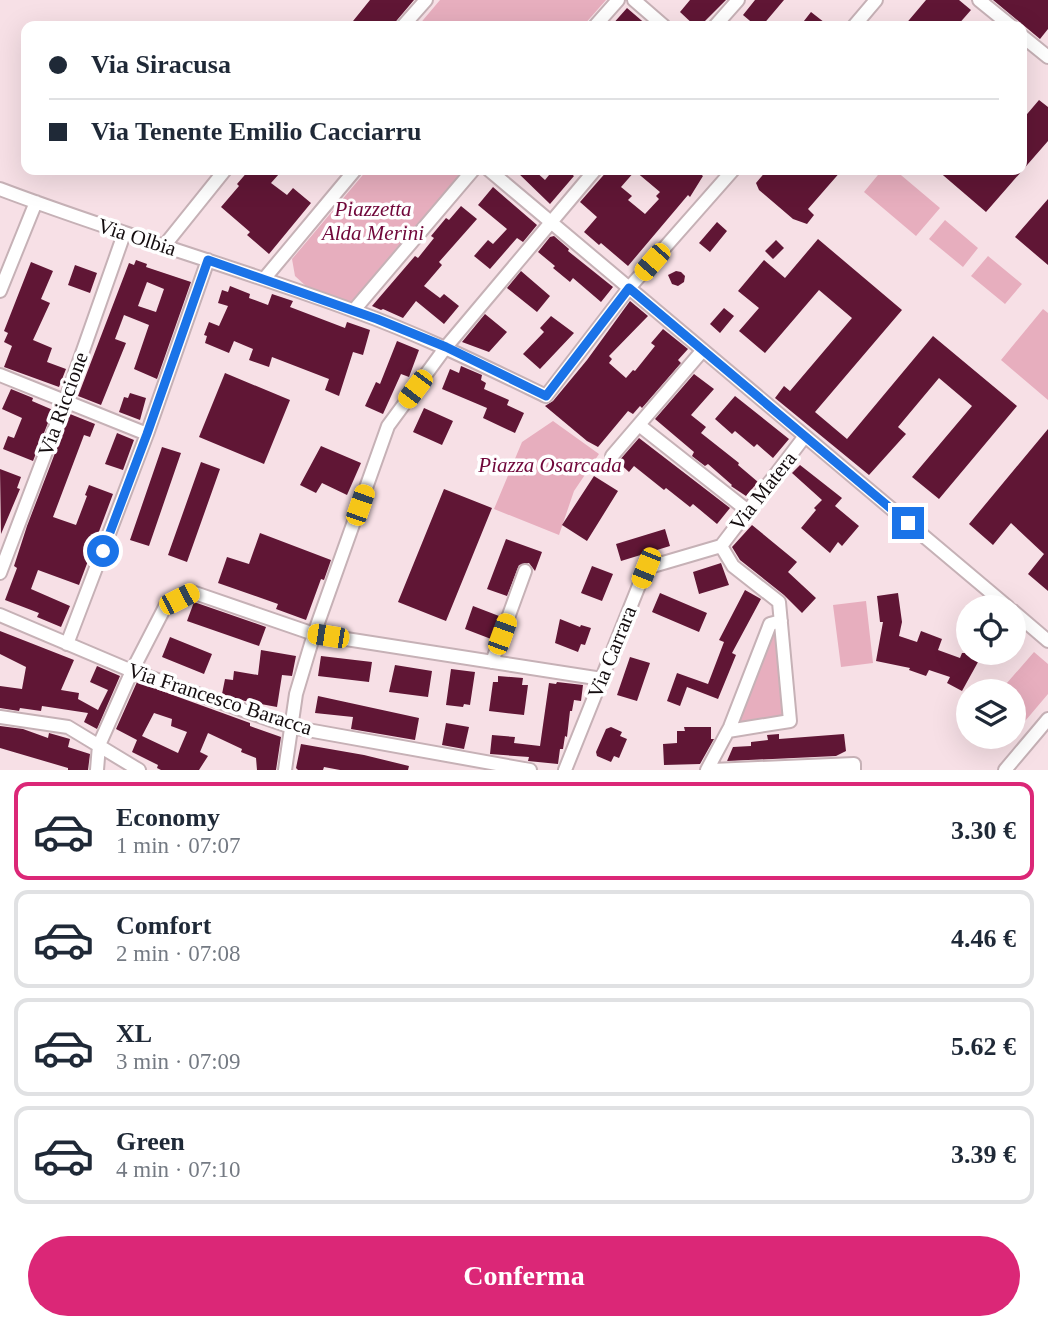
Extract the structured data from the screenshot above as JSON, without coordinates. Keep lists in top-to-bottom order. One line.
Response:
{"streets":{"street":["Via Olbia","Via Riccione","Via Matera","Via Carrara","Via Francesco Baracca"]},"crossings":[["Via Olbia","Via Riccione"],["Via Matera","Via Carrara"]],"parks":["Piazzetta Alda Merini","Piazza Osarcada"],"page":{"banner":["Via Siracusa","Via Tenente Emilio Cacciarru"],"list":[{"name":"Economy","note":"1 min · 07:07","value":"3.30 €"},{"name":"Comfort","note":"2 min · 07:08","value":"4.46 €"},{"name":"XL","note":"3 min · 07:09","value":"5.62 €"},{"name":"Green","note":"4 min · 07:10","value":"3.39 €"}],"buttons":"Conferma"}}
